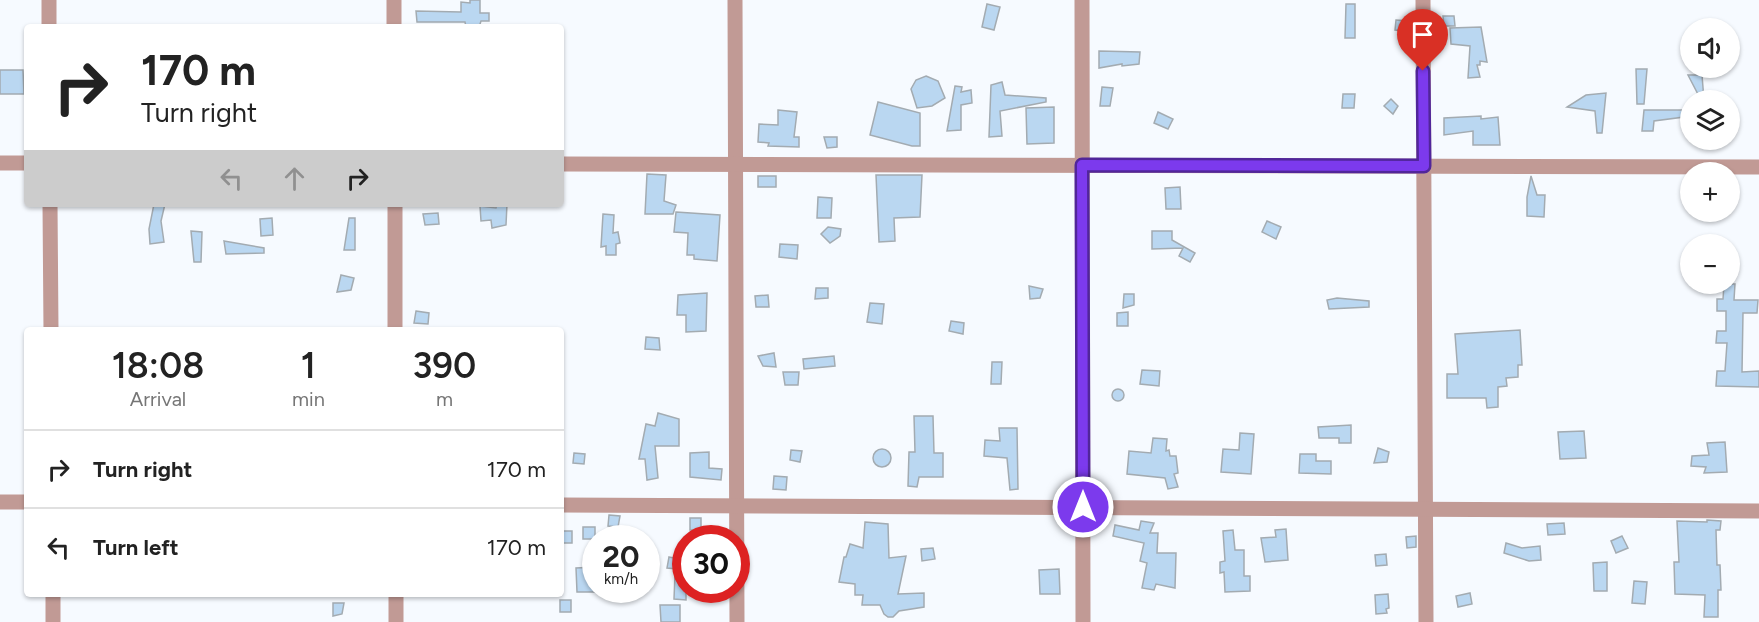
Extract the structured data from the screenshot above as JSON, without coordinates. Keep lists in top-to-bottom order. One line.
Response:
{"page":{"map_buttons":["+","−"],"turn":["170 m","Turn right"],"eta":["18:08","Arrival","1","min","390","m"],"list":[{"name":"Turn right","value":"170 m"},{"name":"Turn left","value":"170 m"}],"speed":"20 km/h","limit":"30"}}
